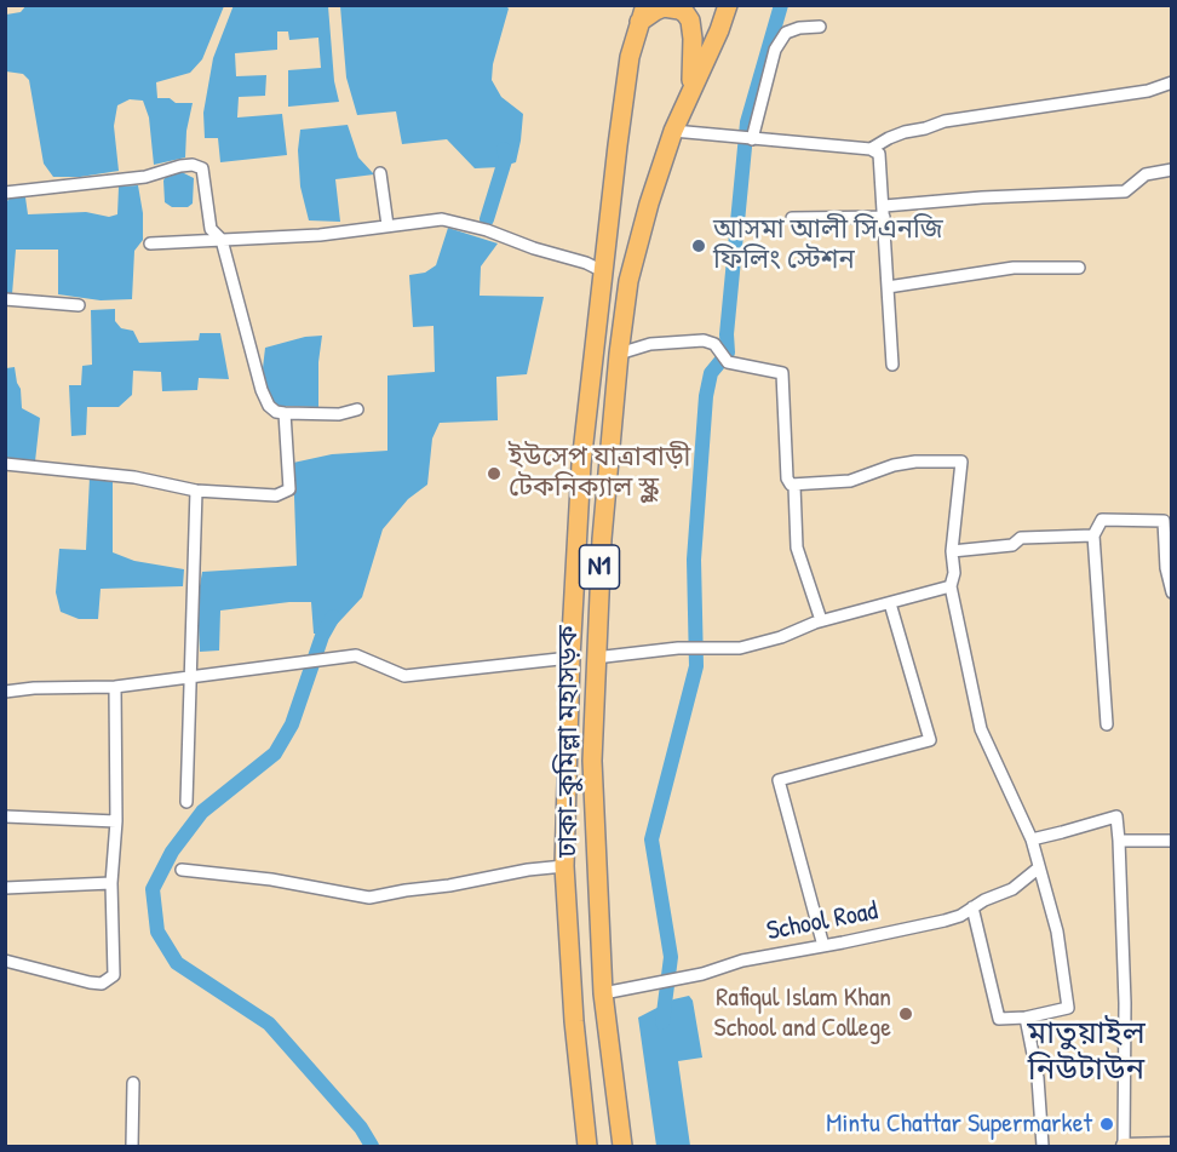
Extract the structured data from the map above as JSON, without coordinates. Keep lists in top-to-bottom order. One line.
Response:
{"streets":{"highway":["N1","ঢাকা–কুমিল্লা মহাসড়ক"],"street":["School Road"]},"crossings":[["ঢাকা–কুমিল্লা মহাসড়ক","School Road"]],"districts":["মাতুয়াইল নিউটাউন"],"places":["আসমা আলী সিএনজি ফিলিং স্টেশন","ইউসেপ যাত্রাবাড়ী টেকনিক্যাল স্কুল","Rafiqul Islam Khan School and College","Mintu Chattar Supermarket"]}
